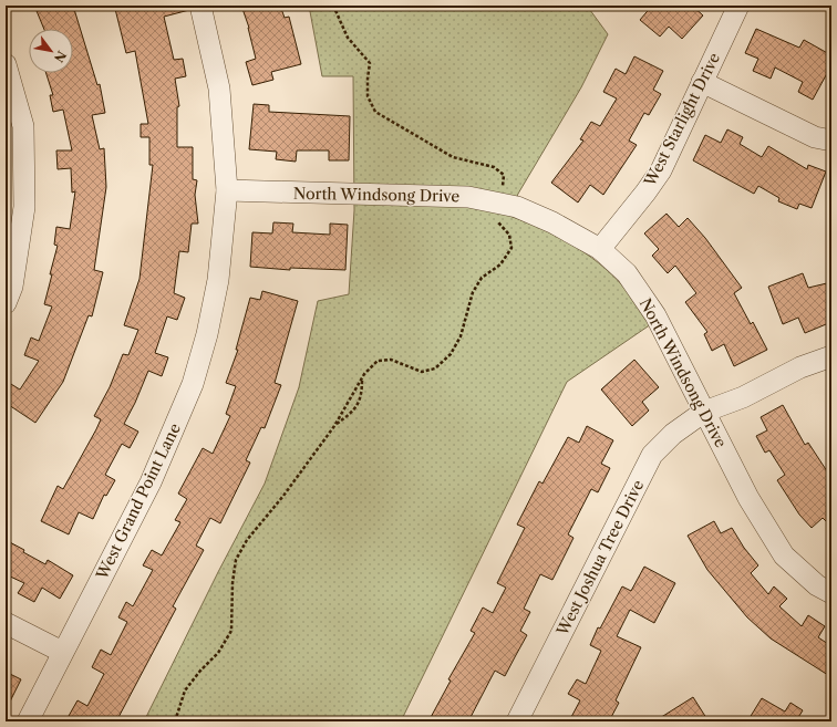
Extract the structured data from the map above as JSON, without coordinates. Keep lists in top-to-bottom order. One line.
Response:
{"streets":{"street":["West Starlight Drive","North Windsong Drive","West Grand Point Lane","West Joshua Tree Drive"]},"crossings":[["West Starlight Drive","North Windsong Drive"],["North Windsong Drive","West Grand Point Lane"],["North Windsong Drive","West Joshua Tree Drive"]],"north":"bottom right"}
